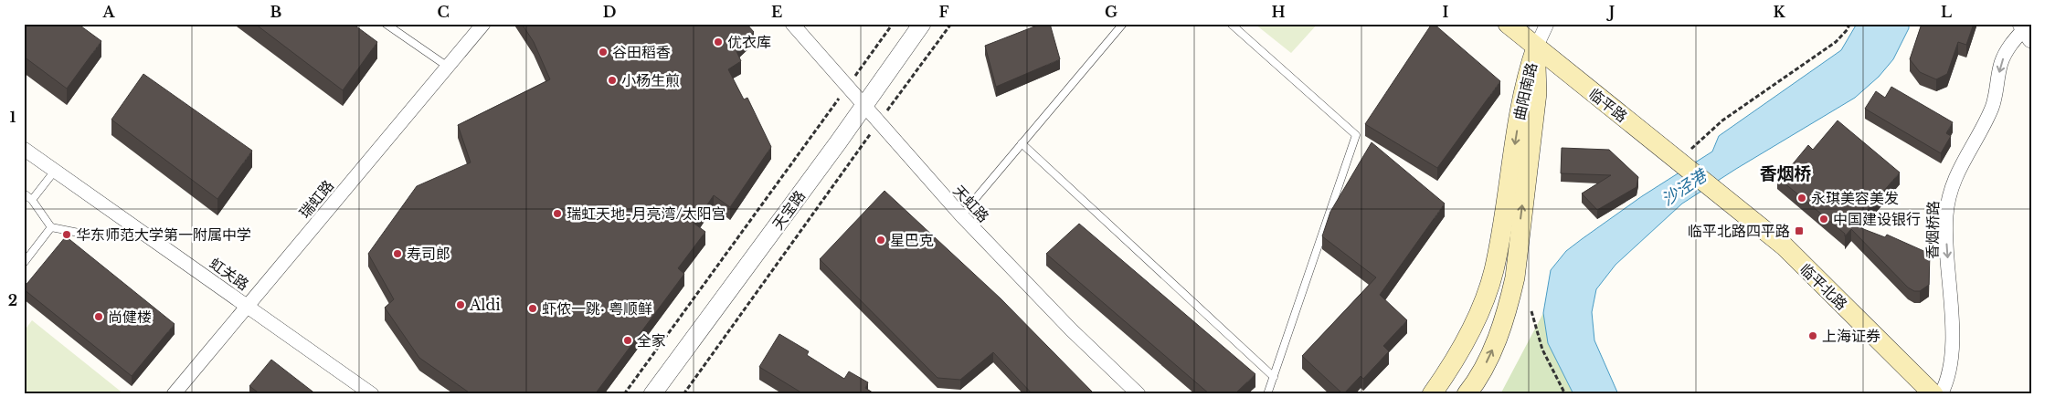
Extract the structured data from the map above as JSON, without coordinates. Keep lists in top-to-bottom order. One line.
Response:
{"streets":{"main road":["曲阳南路","临平路","临平北路"],"street":["瑞虹路","天虹路","天宝路","香烟桥路","虹关路"]},"crossings":[["曲阳南路","临平路"],["临平路","临平北路"],["瑞虹路","虹关路"],["天虹路","天宝路"]],"one_way":["香烟桥路"],"districts":["香烟桥"],"water":["沙泾港"],"places":{"other":["优衣库","谷田稻香","小杨生煎","永琪美容美发","瑞虹天地-月亮湾/太阳宫","中国建设银行","华东师范大学第一附属中学","星巴克","寿司郎","Aldi","虾侬一跳· 粤顺鲜","尚健楼","上海证券","全家"],"transit":["临平北路四平路"]},"grid":{"columns":["A","B","C","D","E","F","G","H","I","J","K","L"],"rows":["1","2"]}}
